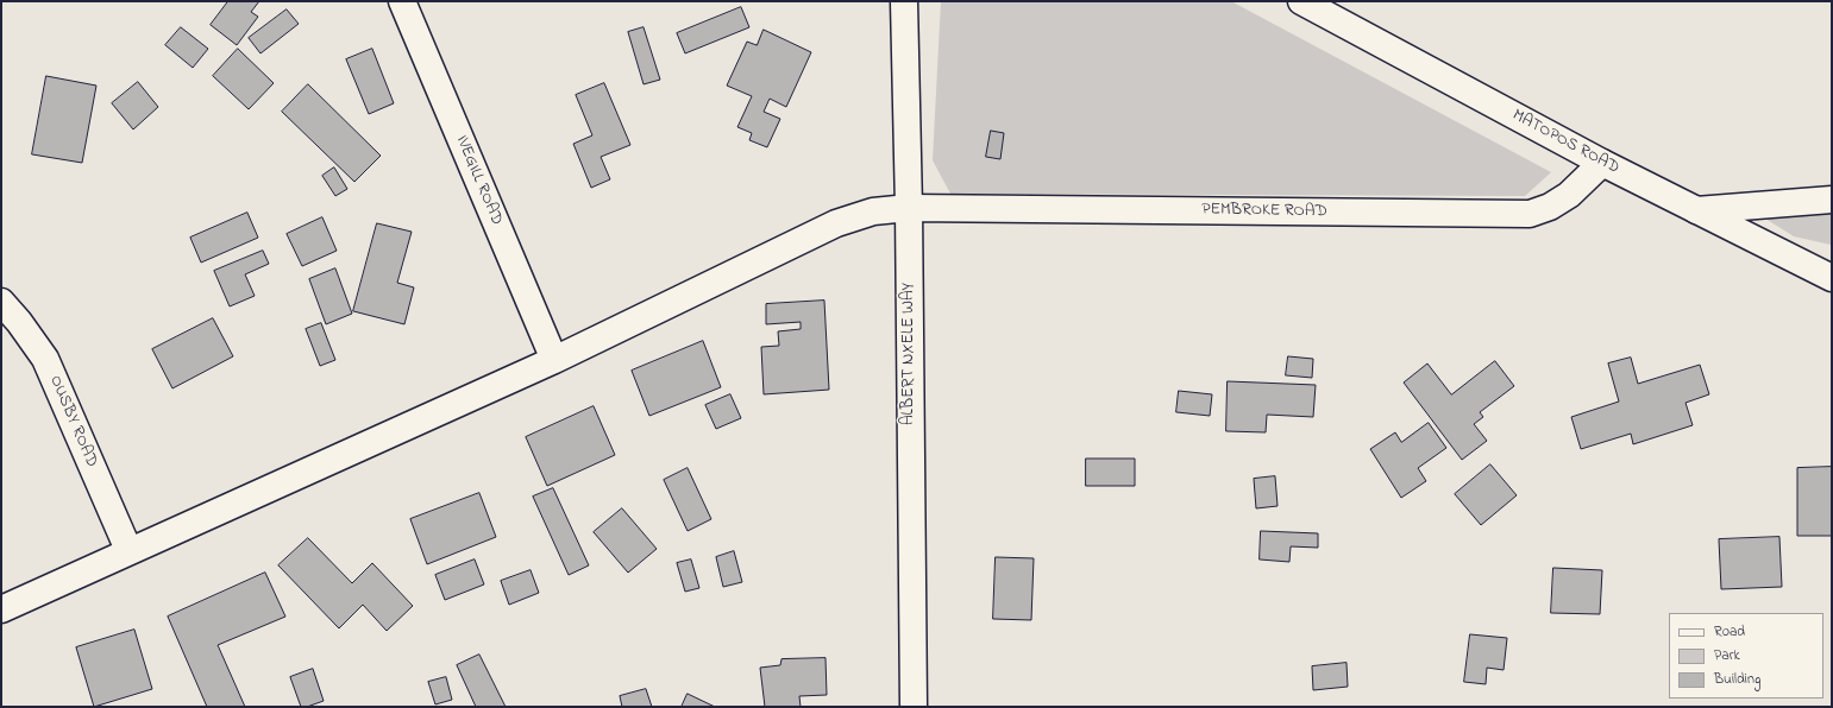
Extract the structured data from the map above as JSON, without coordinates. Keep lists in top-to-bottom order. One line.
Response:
{"streets":{"street":["MATOPOS ROAD","IVEGILL ROAD","PEMBROKE ROAD","ALBERT NXELE WAY","OUSBY ROAD"]},"crossings":[["MATOPOS ROAD","PEMBROKE ROAD"],["IVEGILL ROAD","PEMBROKE ROAD"],["PEMBROKE ROAD","ALBERT NXELE WAY"],["PEMBROKE ROAD","OUSBY ROAD"]],"legend":["Road","Park","Building"]}
